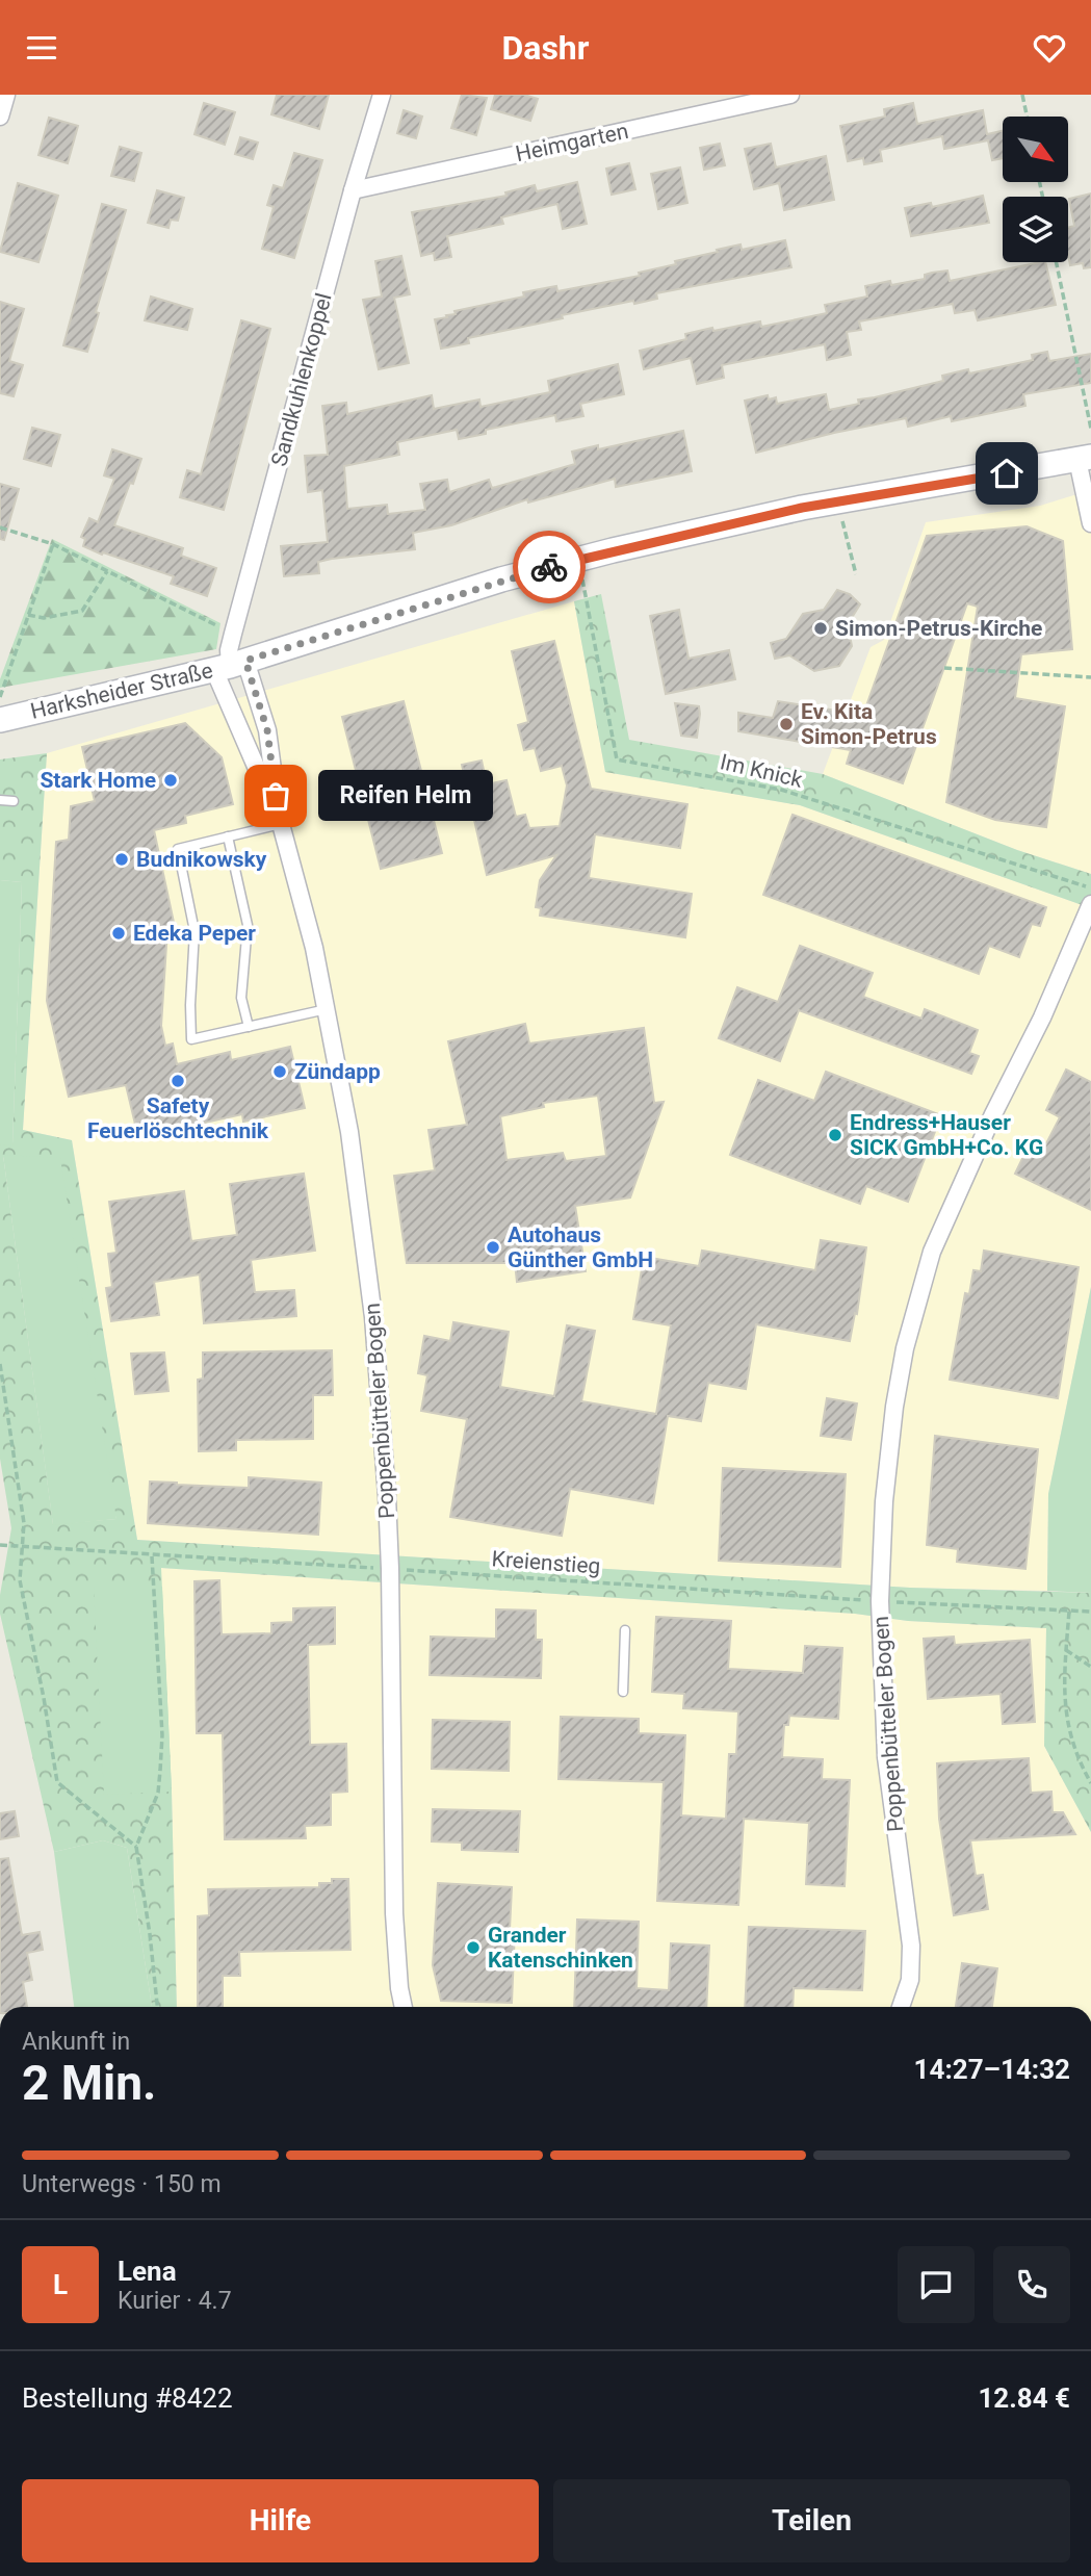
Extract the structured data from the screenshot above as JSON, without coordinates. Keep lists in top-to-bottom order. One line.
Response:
{"streets":{"main road":["Harksheider Straße"],"street":["Heimgarten","Sandkuhlenkoppel","Poppenbütteler Bogen"],"path":["Im Knick","Kreienstieg"]},"crossings":[["Heimgarten","Sandkuhlenkoppel"],["Sandkuhlenkoppel","Harksheider Straße"],["Sandkuhlenkoppel","Poppenbütteler Bogen"],["Harksheider Straße","Im Knick"],["Harksheider Straße","Poppenbütteler Bogen"],["Poppenbütteler Bogen","Kreienstieg"]],"places":["Simon-Petrus-Kirche","Ev. Kita Simon-Petrus","Stark Home","Reifen Helm","Budnikowsky","Edeka Peper","Zündapp","Safety Feuerlöschtechnik","Endress+Hauser SICK GmbH+Co. KG","Autohaus Günther GmbH","Grander Katenschinken"],"north":"bottom right","page":{"header":"Dashr","bubble":"Reifen Helm","heading":["2 Min.","Ankunft in","14:27–14:32"],"panel":["Lena","Kurier · 4.7","Bestellung #8422","12.84 €"],"bar":"Unterwegs · 150 m","round":"L","buttons":["Hilfe","Teilen"]}}
